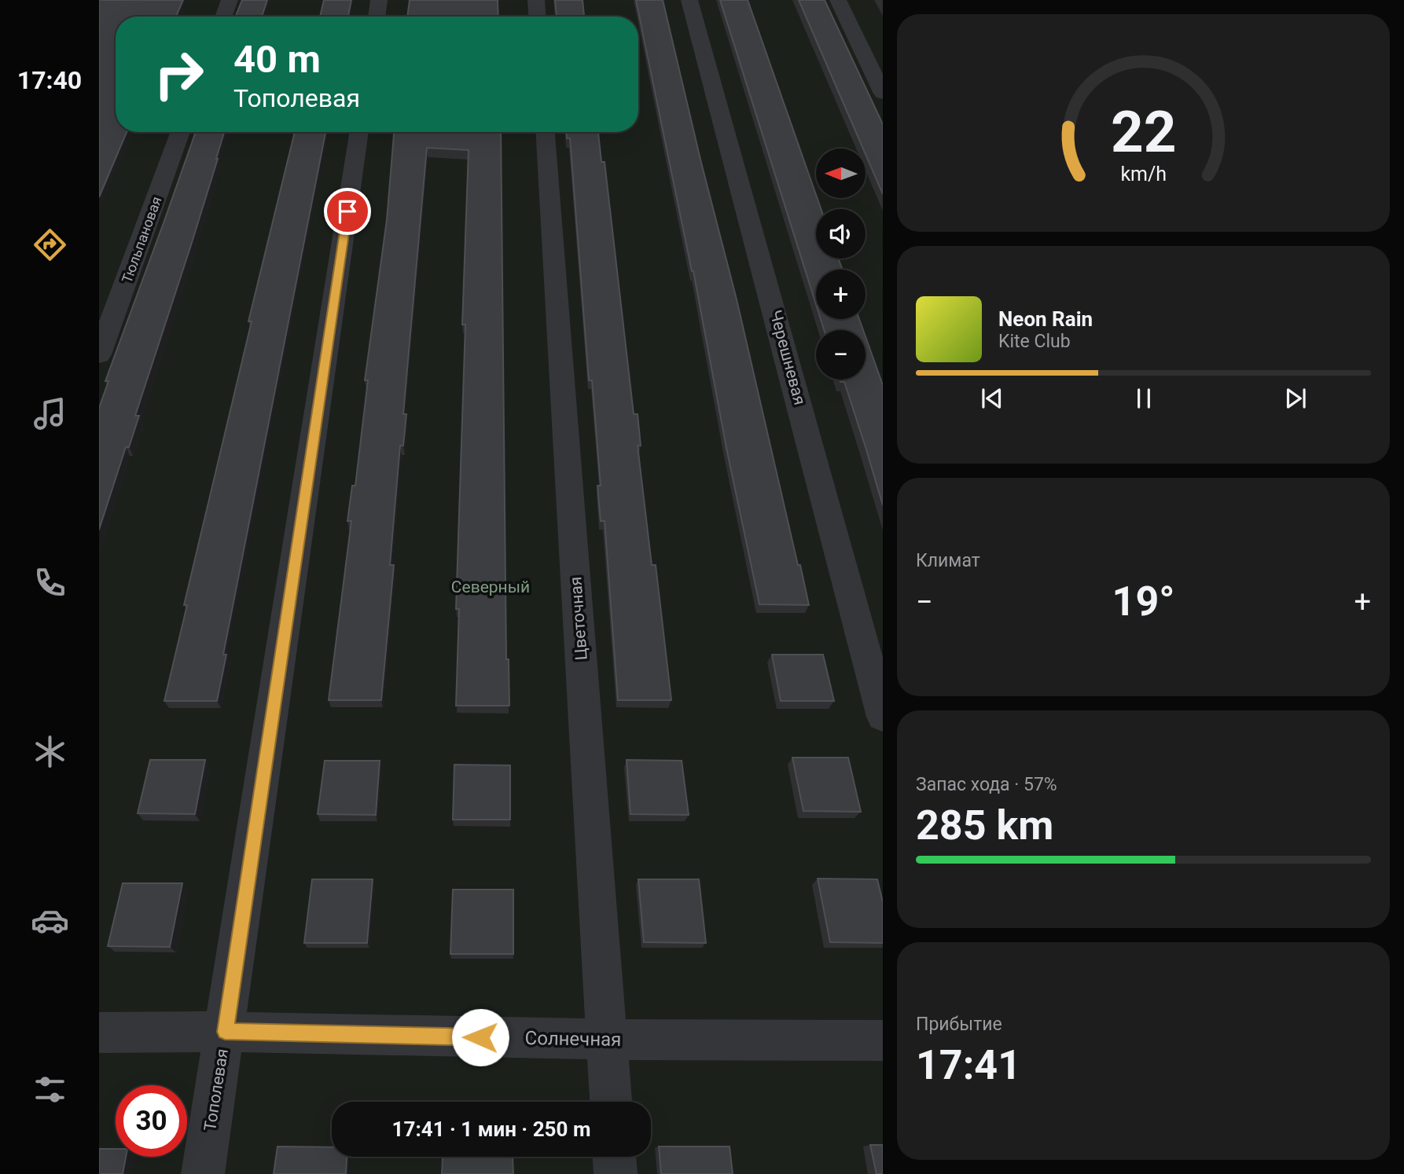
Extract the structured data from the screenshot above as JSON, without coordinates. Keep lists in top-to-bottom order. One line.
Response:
{"streets":{"street":["Тюльпановая","Черешневая","Цветочная","Солнечная","Тополевая"]},"crossings":[["Цветочная","Солнечная"],["Солнечная","Тополевая"]],"parks":["Северный"],"north":"left","page":{"tabs":"17:40","turn":["40 m","Тополевая"],"map_buttons":["+","−"],"song":["Neon Rain","Kite Club"],"tile":["Климат",["Запас хода · 57%","285 km"],["Прибытие","17:41"]],"heat":["−","19°","+"],"limit":"30","trip":"17:41 · 1 мин · 250 m","gauge":["22","km/h"]}}
